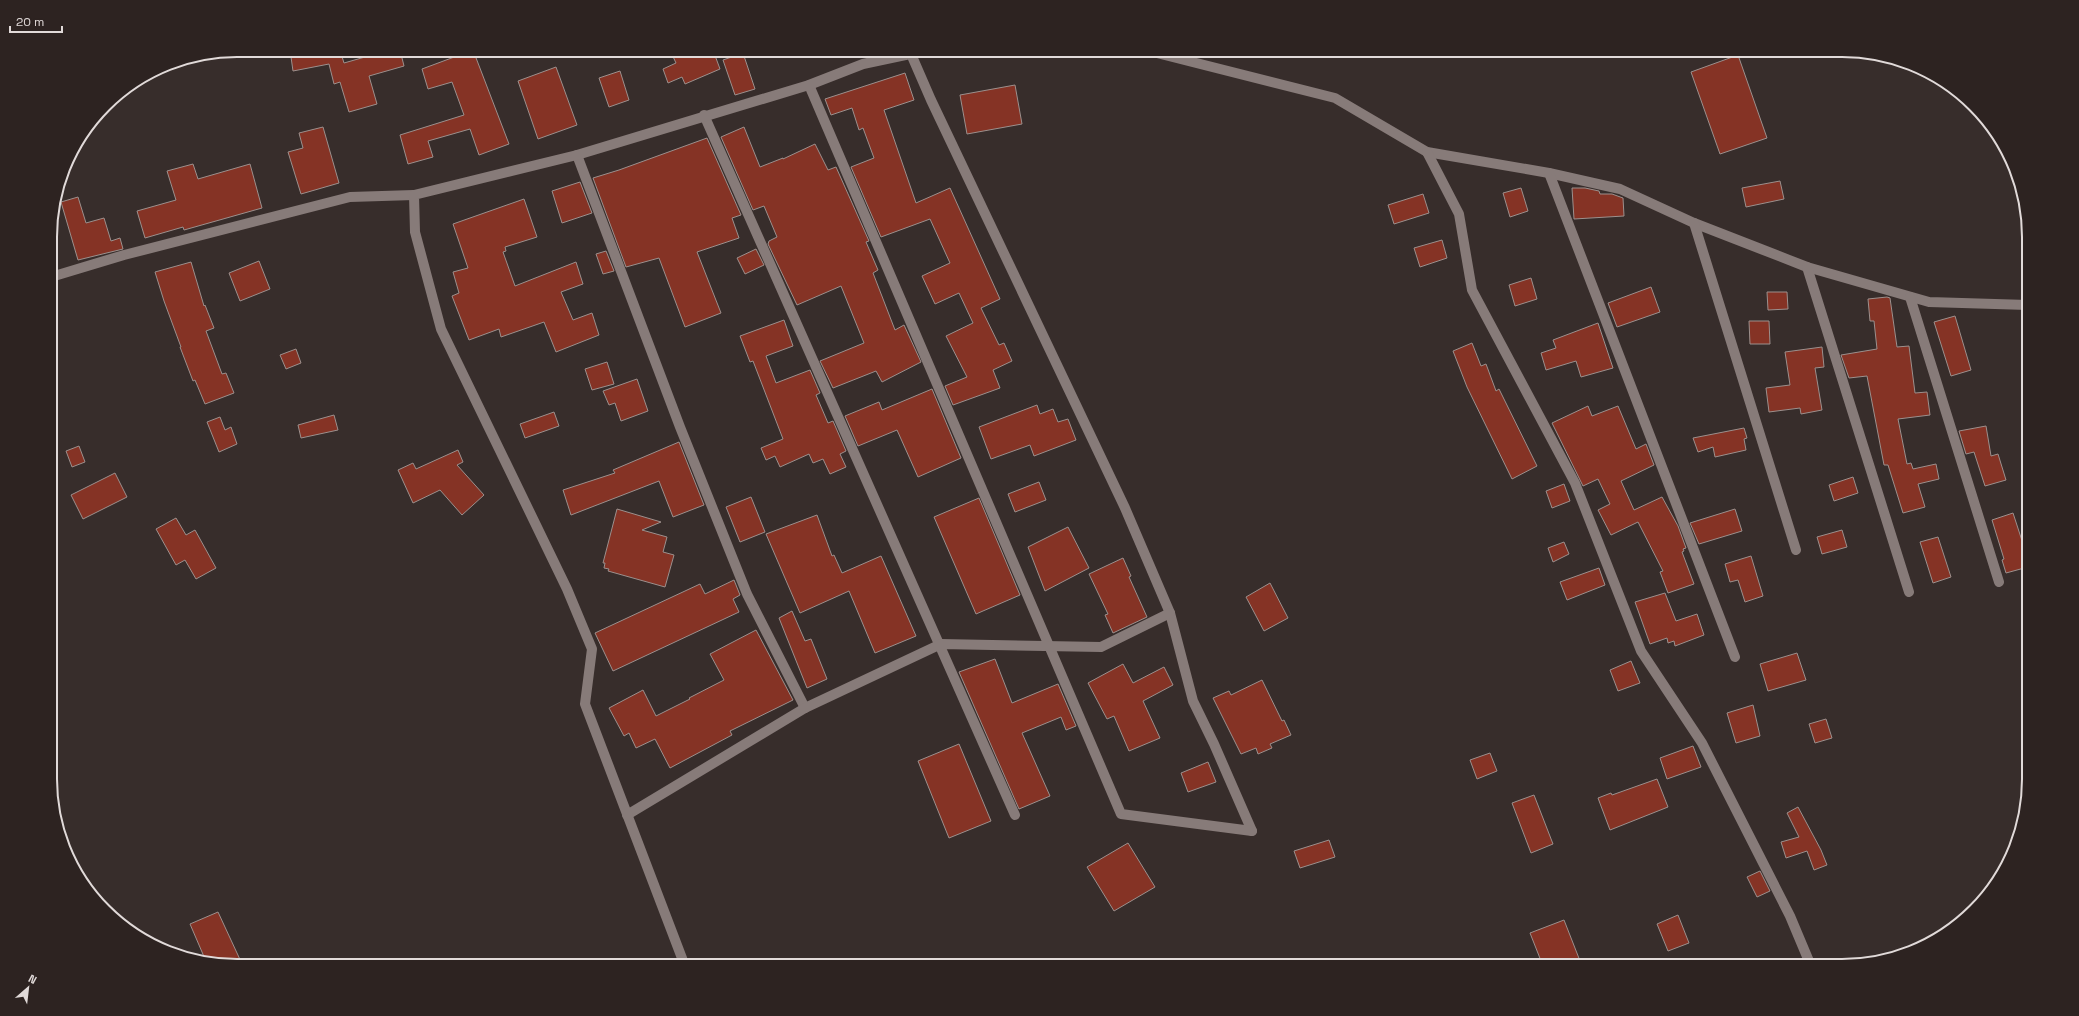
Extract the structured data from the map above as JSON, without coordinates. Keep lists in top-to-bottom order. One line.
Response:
{"scale_bar":"20 m","north":"top right"}
